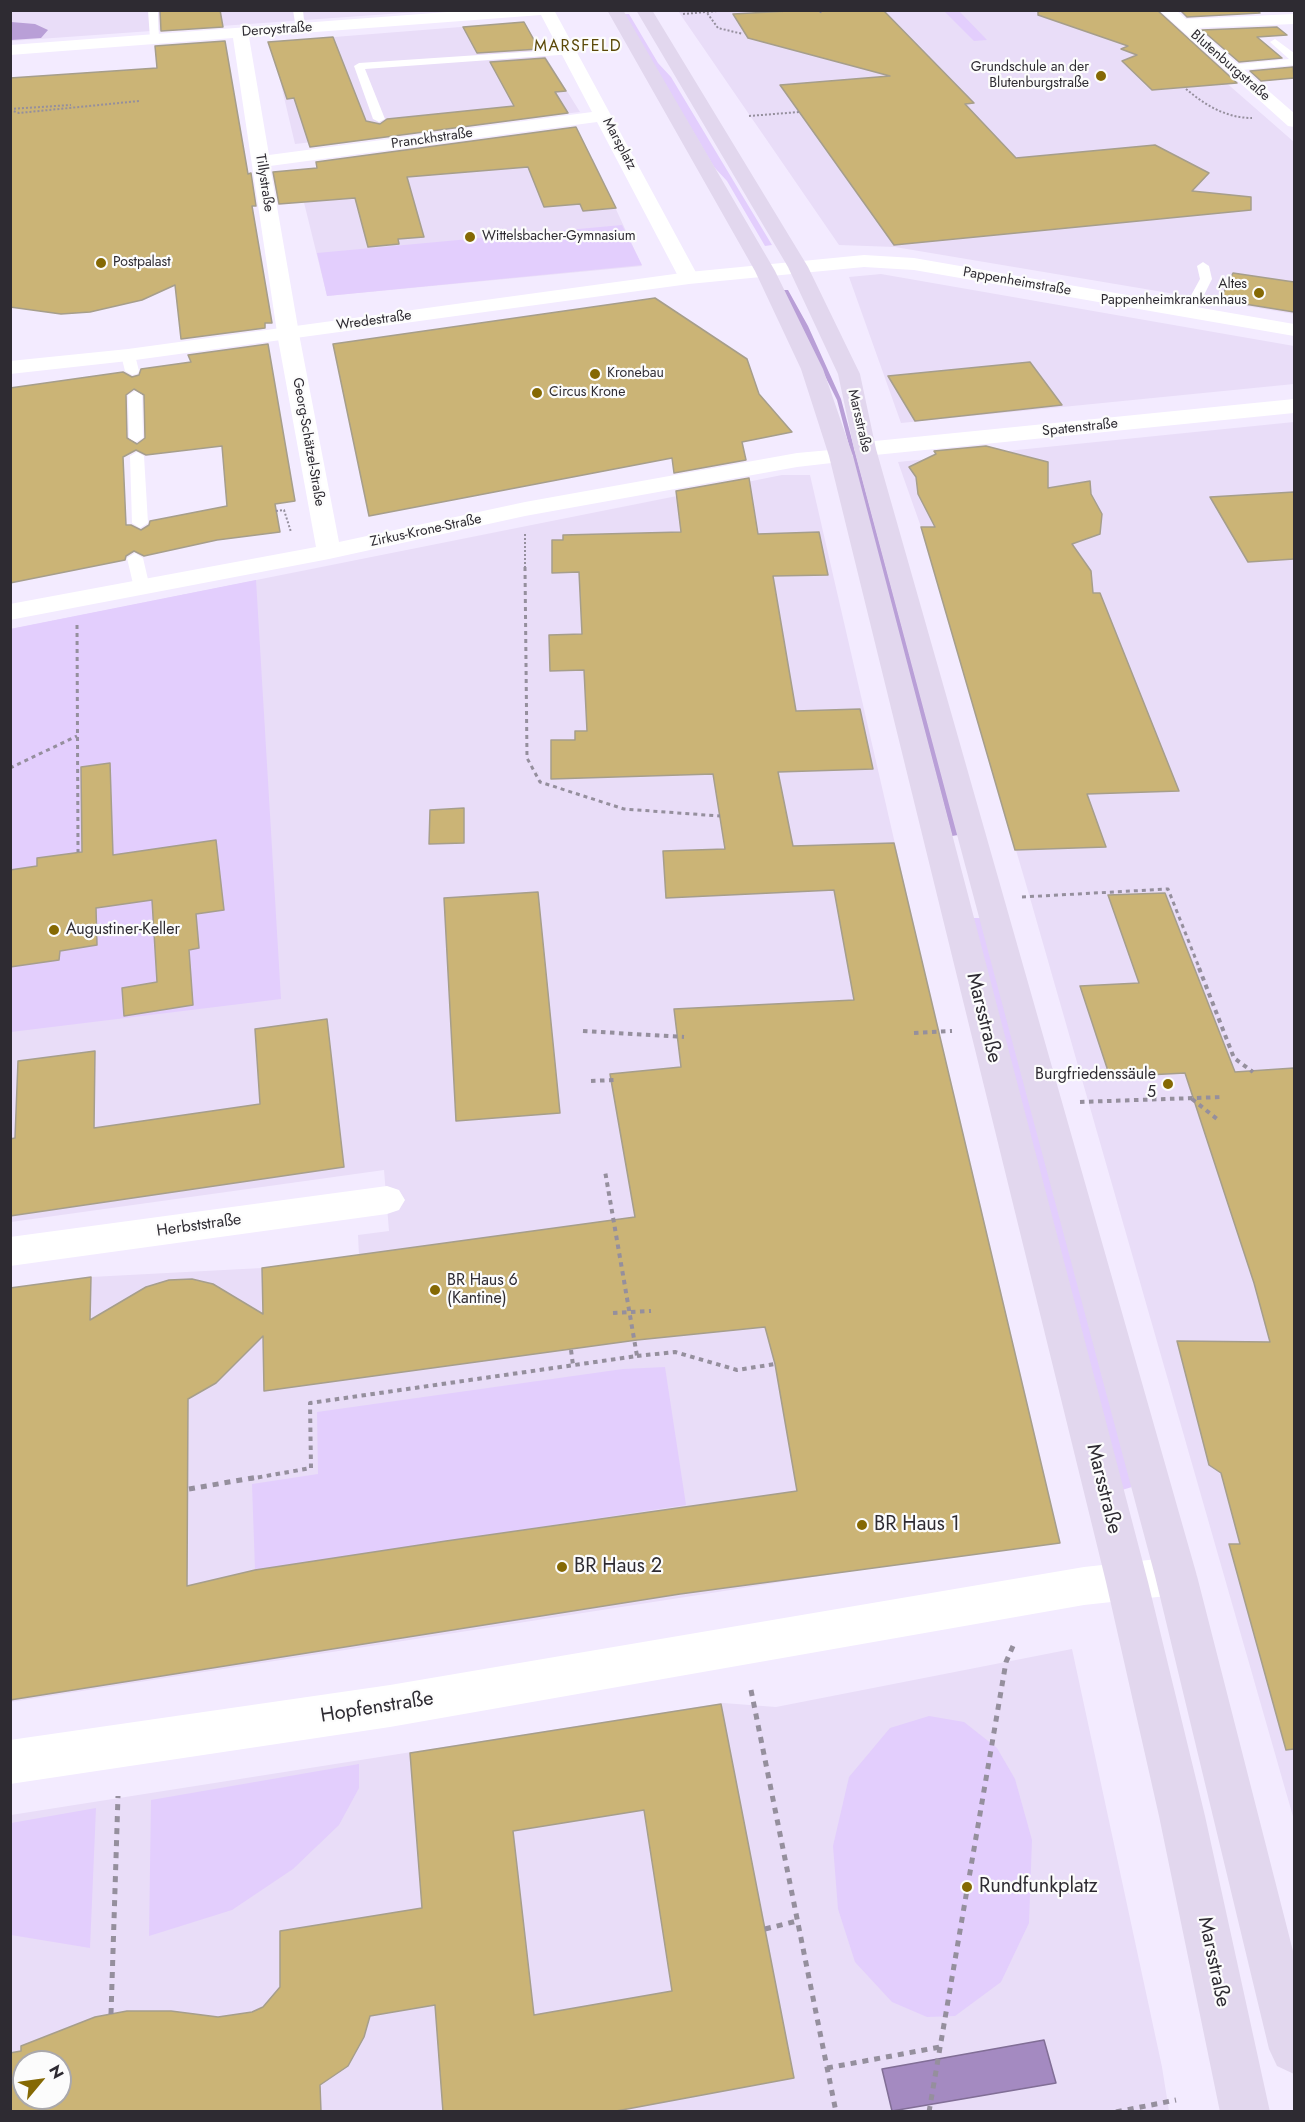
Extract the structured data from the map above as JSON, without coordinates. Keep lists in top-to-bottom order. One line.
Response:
{"streets":{"main road":["Marsstraße"],"street":["Deroystraße","Blutenburgstraße","Pranckhstraße","Marsplatz","Tillystraße","Pappenheimstraße","Wredestraße","Spatenstraße","Georg-Schätzel-Straße","Zirkus-Krone-Straße","Herbststraße","Hopfenstraße"]},"crossings":[["Deroystraße","Marsplatz"],["Deroystraße","Tillystraße"],["Pranckhstraße","Marsplatz"],["Pranckhstraße","Tillystraße"],["Marsplatz","Wredestraße"],["Tillystraße","Wredestraße"],["Tillystraße","Georg-Schätzel-Straße"],["Pappenheimstraße","Wredestraße"],["Pappenheimstraße","Marsstraße"],["Wredestraße","Georg-Schätzel-Straße"],["Marsstraße","Spatenstraße"],["Marsstraße","Zirkus-Krone-Straße"],["Marsstraße","Hopfenstraße"],["Spatenstraße","Zirkus-Krone-Straße"],["Georg-Schätzel-Straße","Zirkus-Krone-Straße"]],"districts":["MARSFELD"],"places":["Grundschule an der Blutenburgstraße","Wittelsbacher-Gymnasium","Postpalast","Altes Pappenheimkrankenhaus","Kronebau","Circus Krone","Augustiner-Keller","Burgfriedenssäule 5","BR Haus 6 (Kantine)","BR Haus 1","BR Haus 2","Rundfunkplatz"],"north":"top right"}
